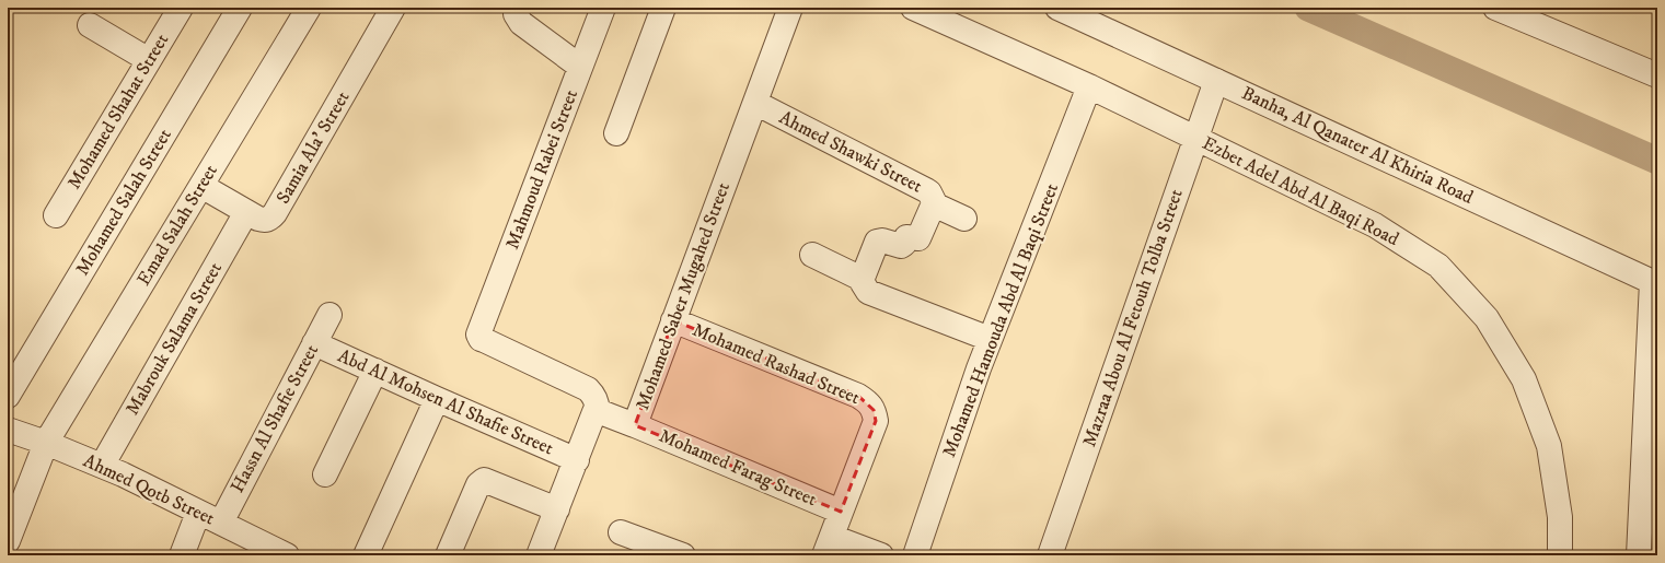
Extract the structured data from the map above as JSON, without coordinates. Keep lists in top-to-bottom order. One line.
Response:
{"streets":{"street":["Mohamed Shahat Street","Banha, Al Qanater Al Khiria Road","Samia Ala' Street","Ahmed Shawki Street","Mahmoud Rabei Street","Ezbet Adel Abd Al Baqi Road","Mohamed Salah Street","Emad Salah Street","Mohamed Saber Mugahed Street","Mazraa Abou Al Fetouh Tolba Street","Mohamed Hamouda Abd Al Baqi Street","Mabrouk Salama Street","Mohamed Rashad Street","Abd Al Mohsen Al Shafie Street","Hassn Al Shafie Street","Mohamed Farag Street","Ahmed Qotb Street"]},"crossings":[["Banha, Al Qanater Al Khiria Road","Mazraa Abou Al Fetouh Tolba Street"],["Samia Ala' Street","Emad Salah Street"],["Samia Ala' Street","Mabrouk Salama Street"],["Ahmed Shawki Street","Mohamed Saber Mugahed Street"],["Mahmoud Rabei Street","Mohamed Saber Mugahed Street"],["Ezbet Adel Abd Al Baqi Road","Mazraa Abou Al Fetouh Tolba Street"],["Ezbet Adel Abd Al Baqi Road","Mohamed Hamouda Abd Al Baqi Street"],["Emad Salah Street","Ahmed Qotb Street"],["Mohamed Saber Mugahed Street","Mohamed Rashad Street"],["Mohamed Saber Mugahed Street","Mohamed Farag Street"],["Mabrouk Salama Street","Ahmed Qotb Street"],["Mohamed Rashad Street","Mohamed Farag Street"],["Abd Al Mohsen Al Shafie Street","Hassn Al Shafie Street"],["Hassn Al Shafie Street","Ahmed Qotb Street"]]}
